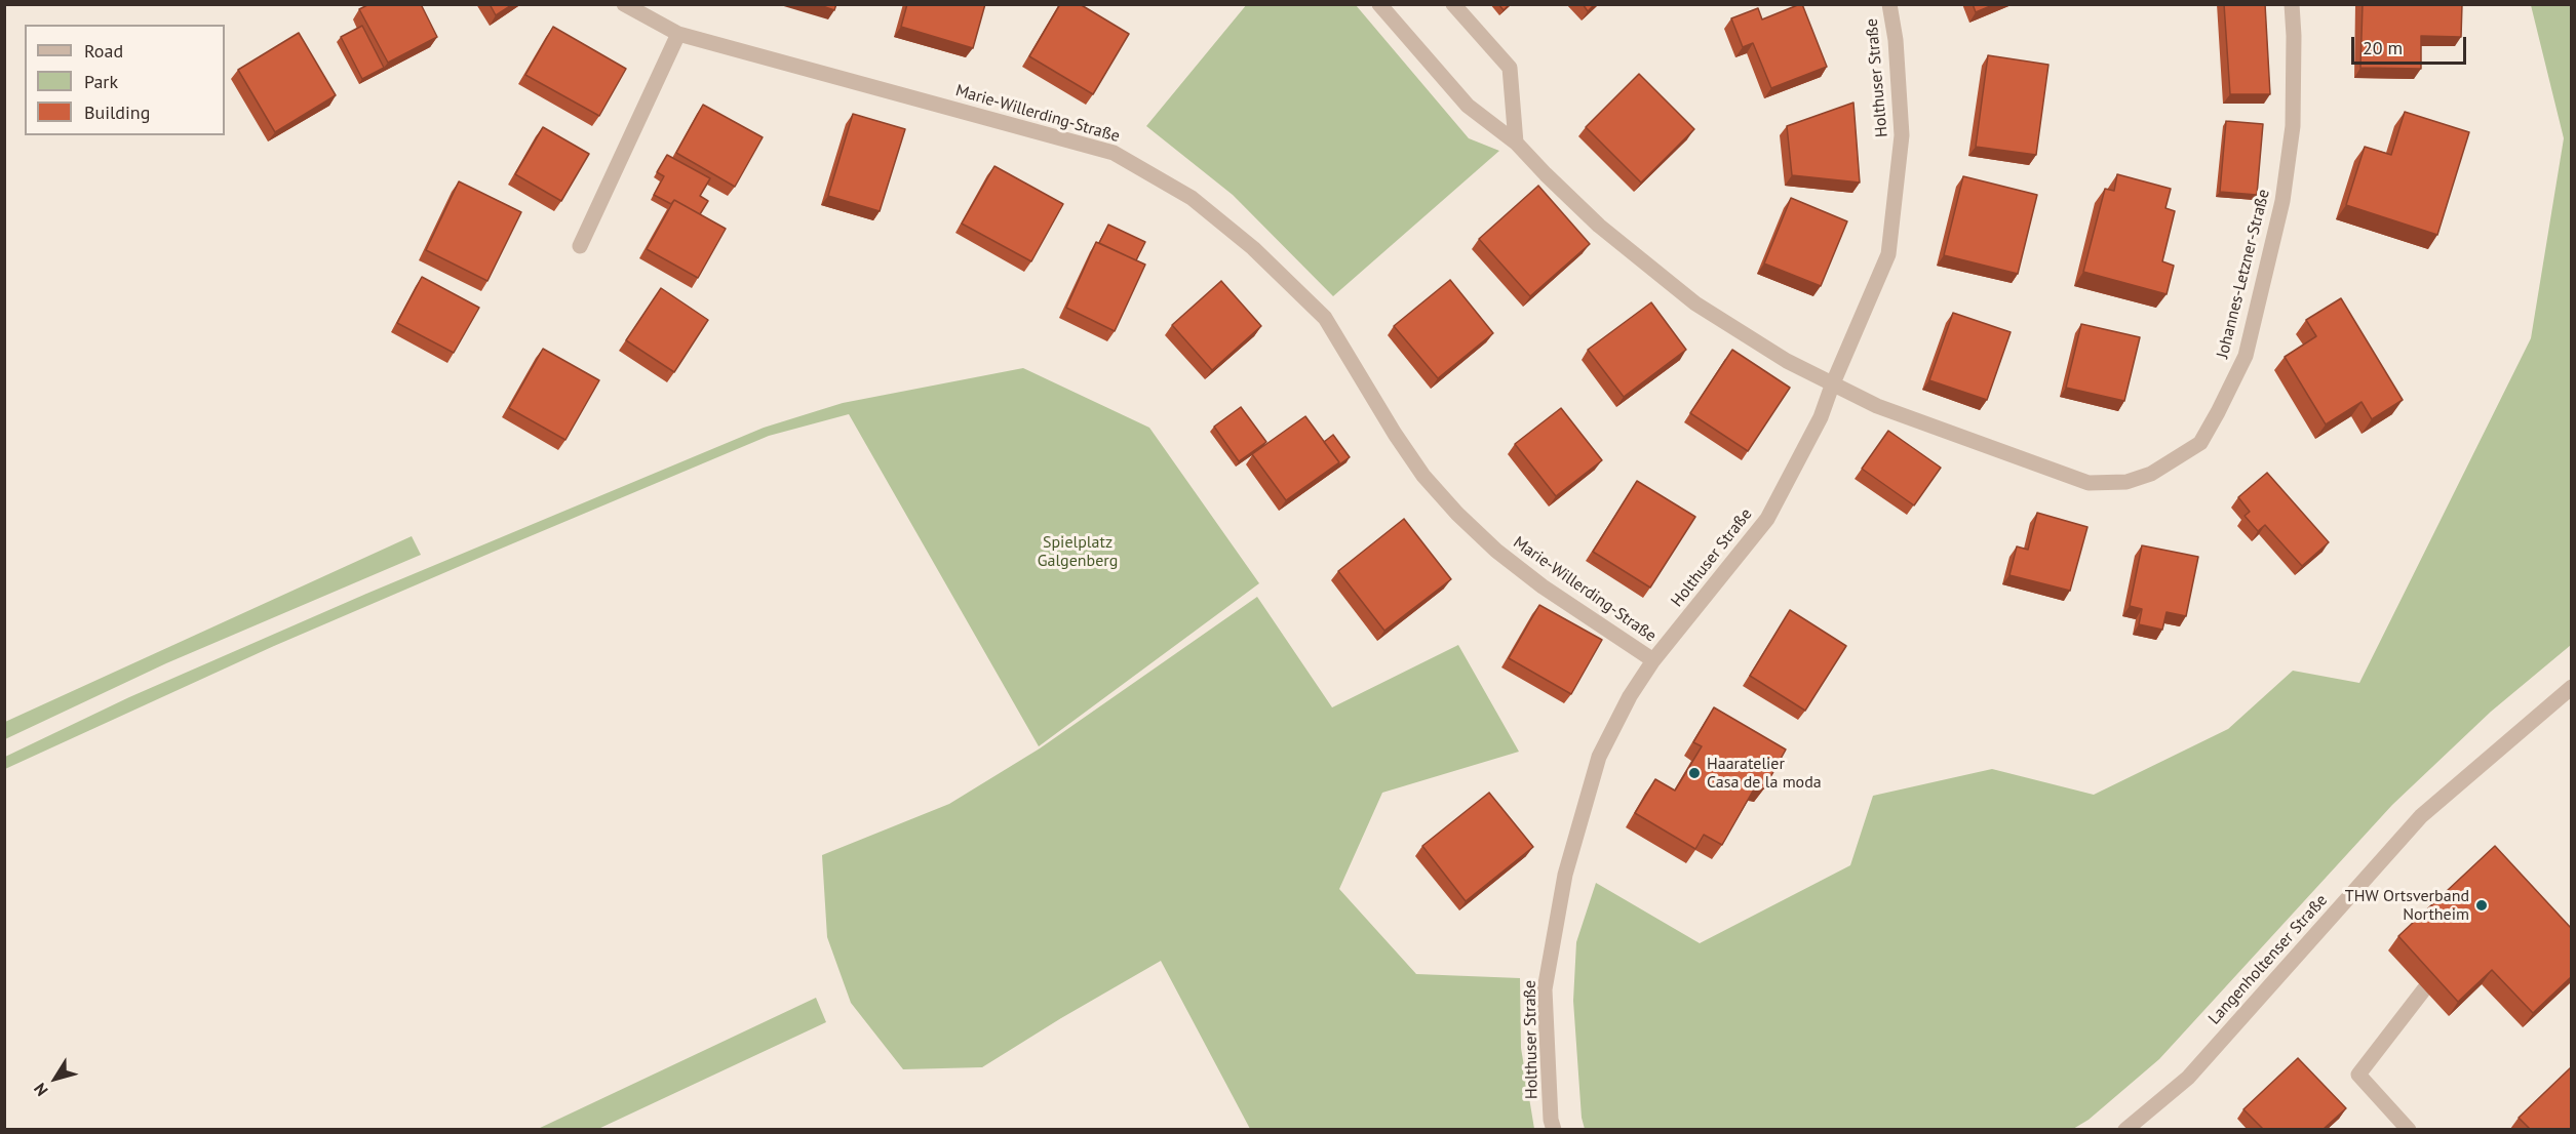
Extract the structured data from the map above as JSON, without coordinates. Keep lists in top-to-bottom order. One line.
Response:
{"streets":{"street":["Holthuser Straße","Marie-Willerding-Straße","Johannes-Letzner-Straße","Langenholtenser Straße"]},"crossings":[["Holthuser Straße","Marie-Willerding-Straße"],["Holthuser Straße","Johannes-Letzner-Straße"]],"parks":["Spielplatz Galgenberg"],"places":["Haaratelier Casa de la moda","THW Ortsverband Northeim"],"legend":["Road","Park","Building"],"scale_bar":"20 m","north":"bottom left"}
